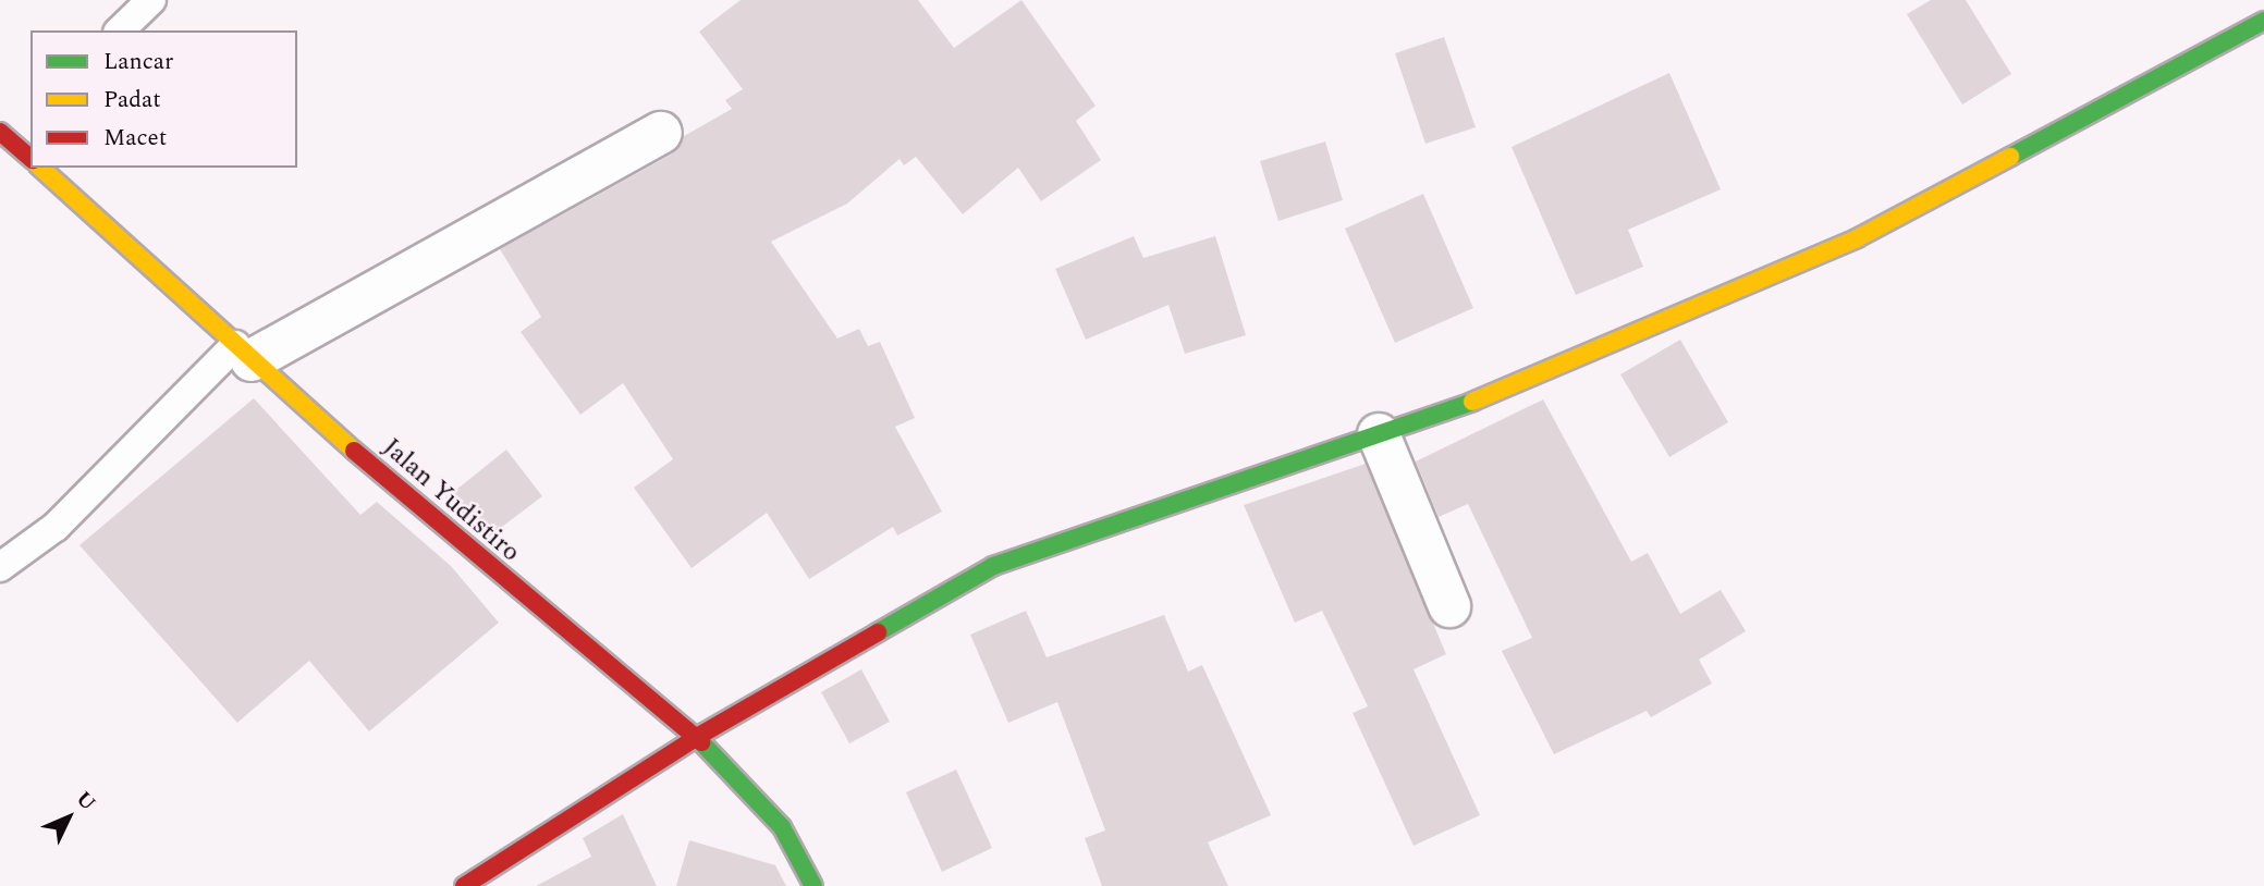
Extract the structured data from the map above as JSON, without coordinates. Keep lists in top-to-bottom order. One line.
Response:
{"streets":{"street":["Jalan Yudistiro"]},"legend":["Lancar","Padat","Macet"],"north":"top right"}
